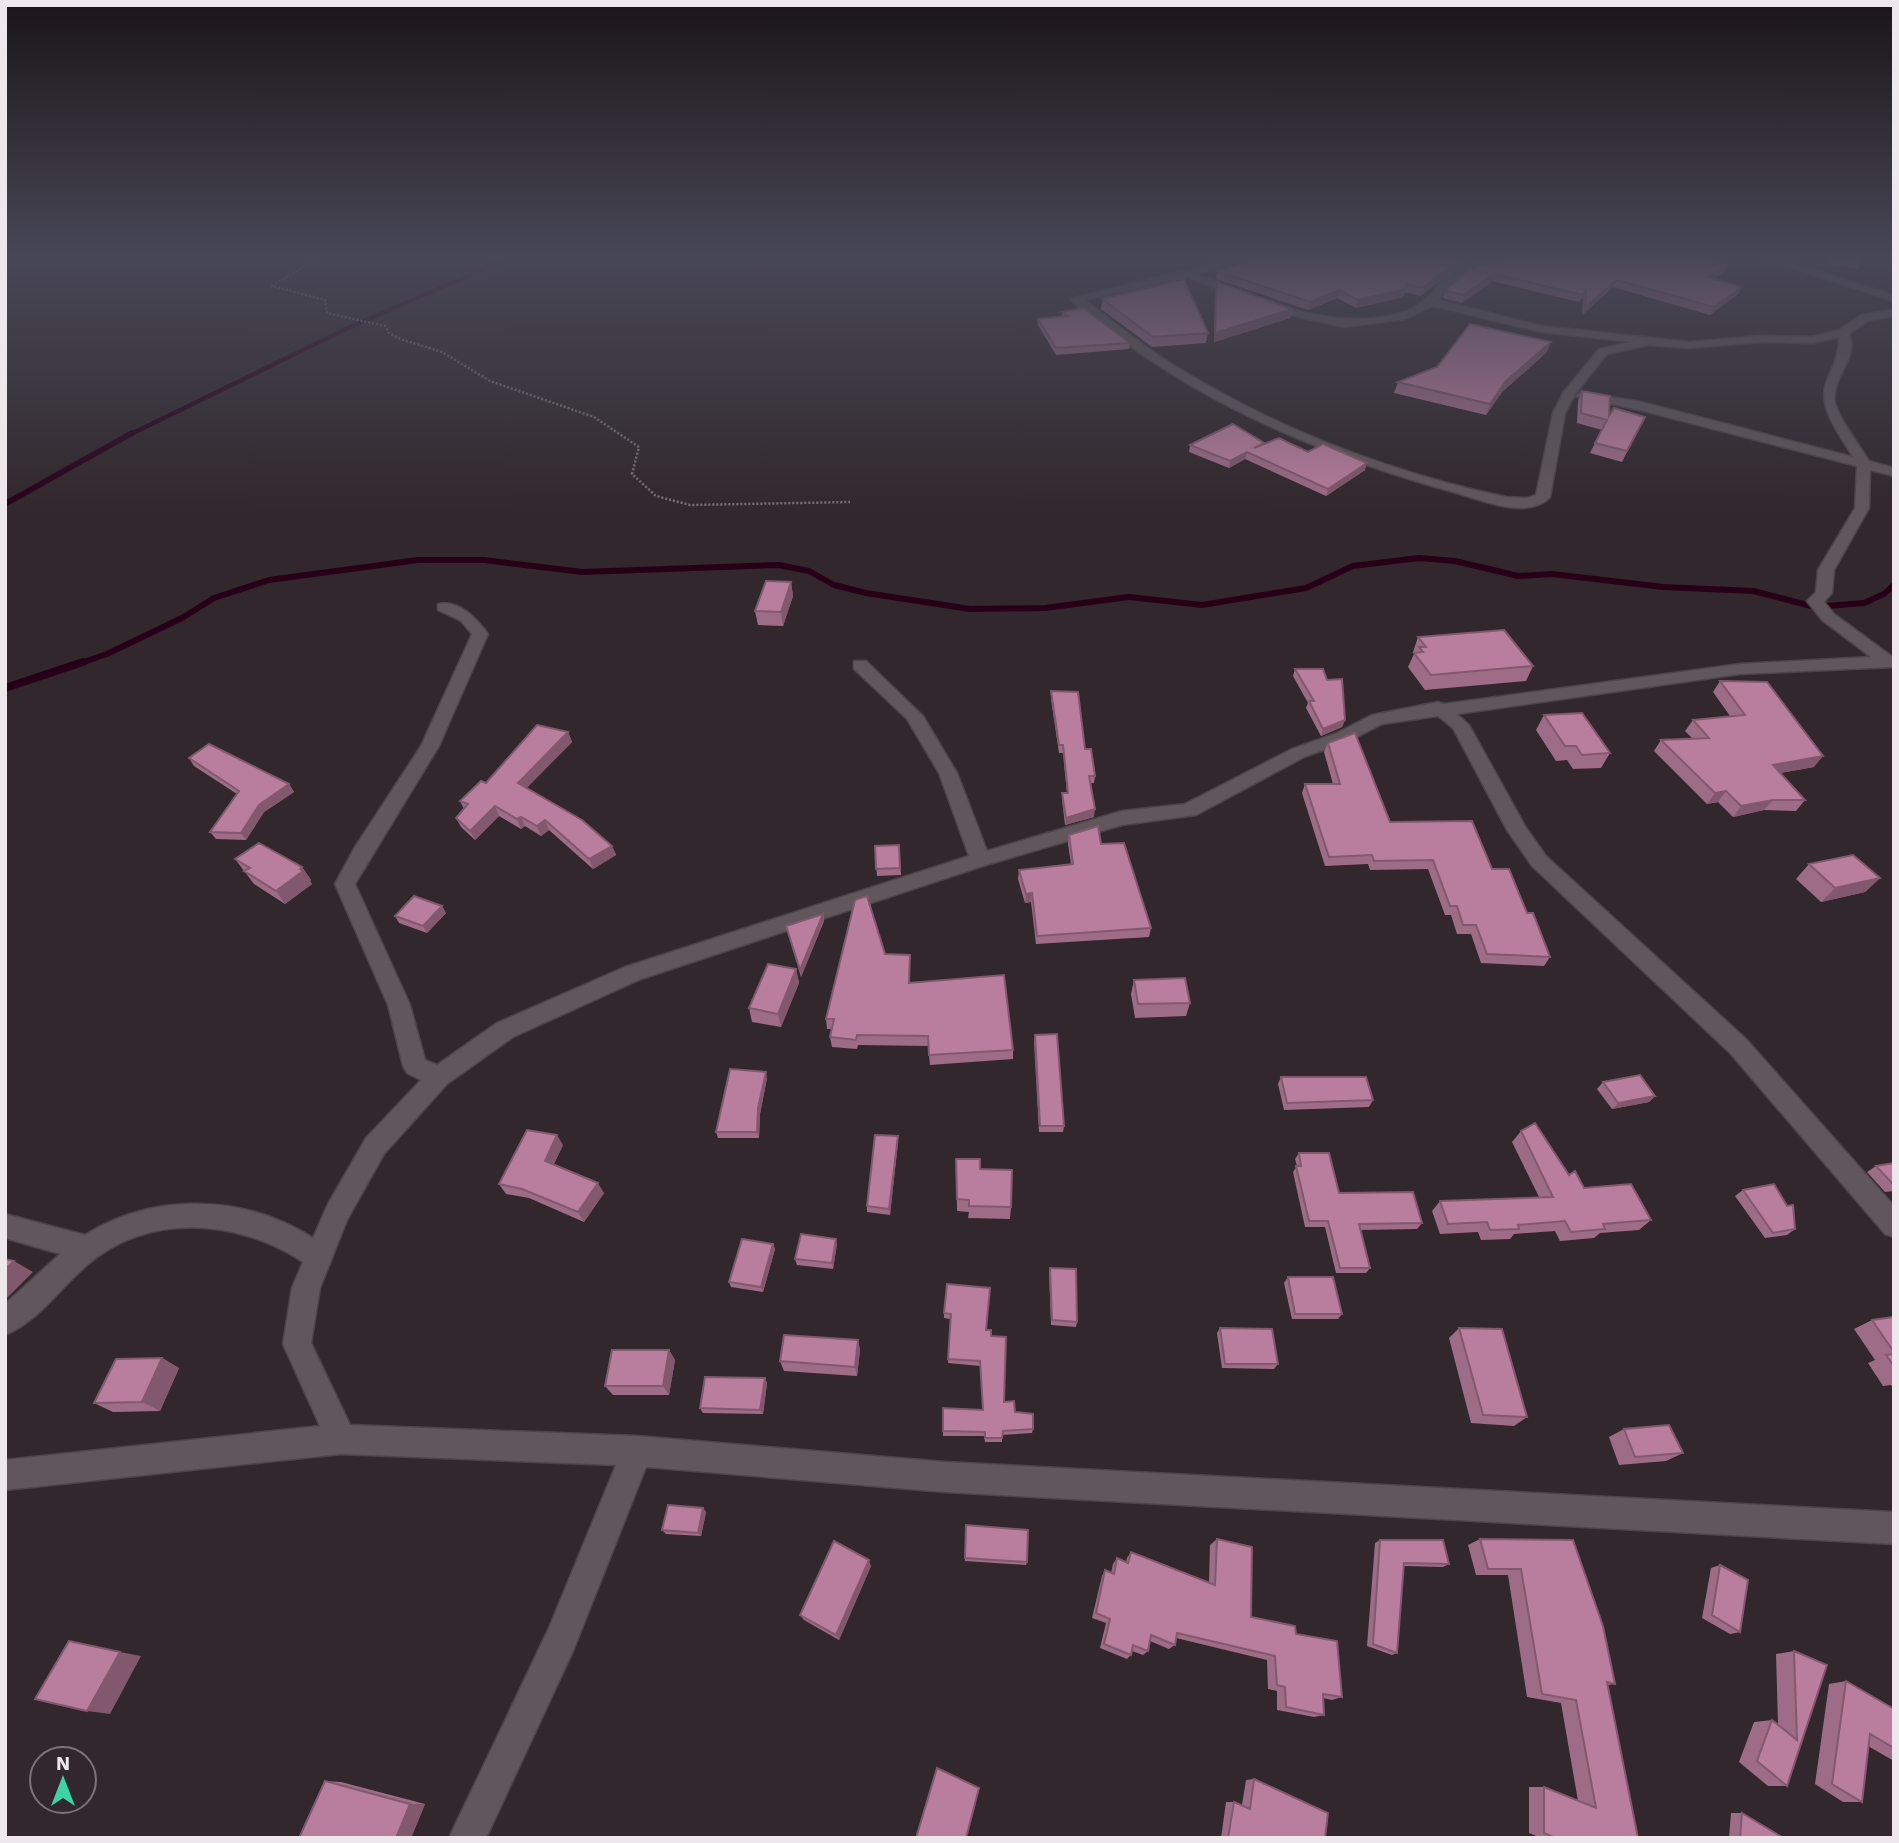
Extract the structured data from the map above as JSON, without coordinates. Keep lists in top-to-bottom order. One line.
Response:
{"north":"top"}
